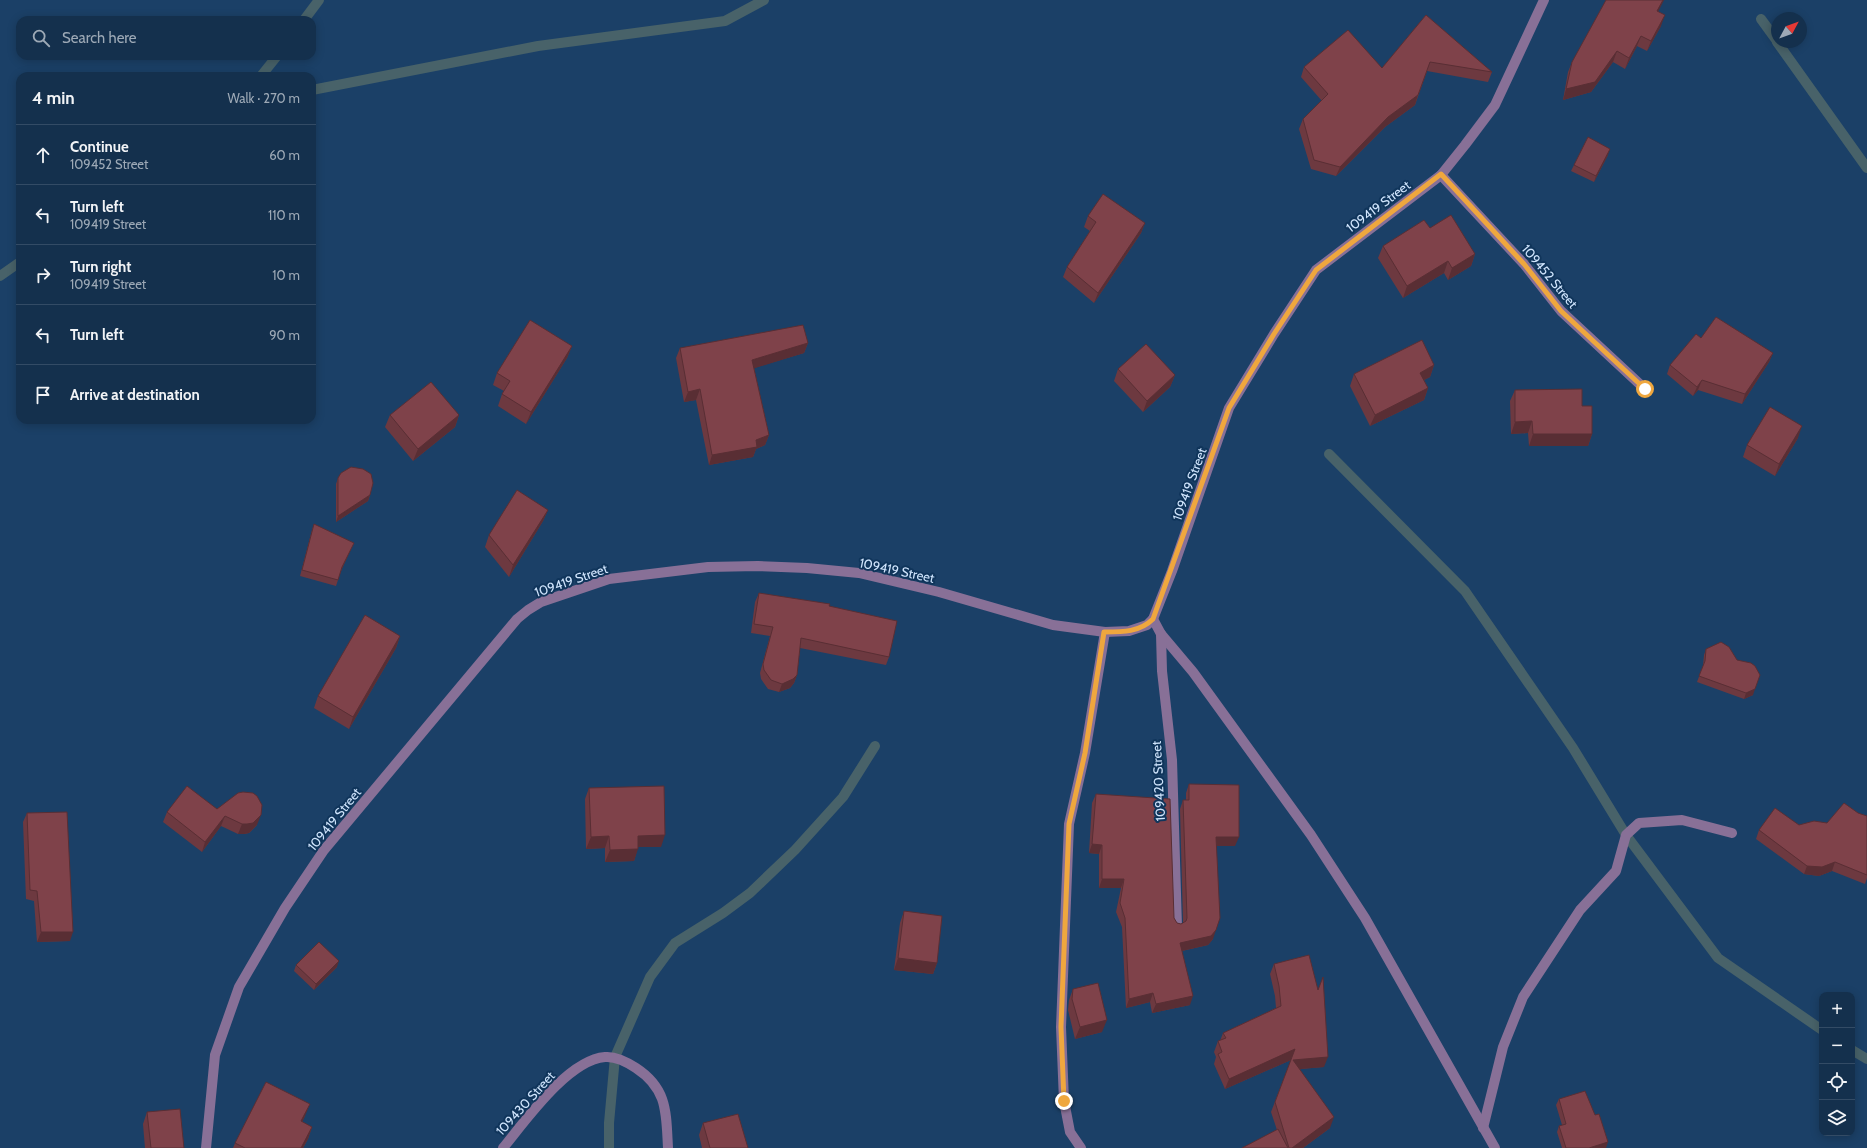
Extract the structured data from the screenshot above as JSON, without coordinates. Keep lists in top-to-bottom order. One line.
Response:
{"streets":{"street":["109419 Street","109452 Street","109420 Street","109430 Street"]},"crossings":[["109419 Street","109452 Street"]],"north":"top right","page":{"search":"Search here","heading":["4 min","Walk · 270 m"],"list":[["Continue","109452 Street","60 m"],["Turn left","109419 Street","110 m"],["Turn right","109419 Street","10 m"],["Turn left","90 m"],"Arrive at destination"],"map_buttons":["+","−"]}}
